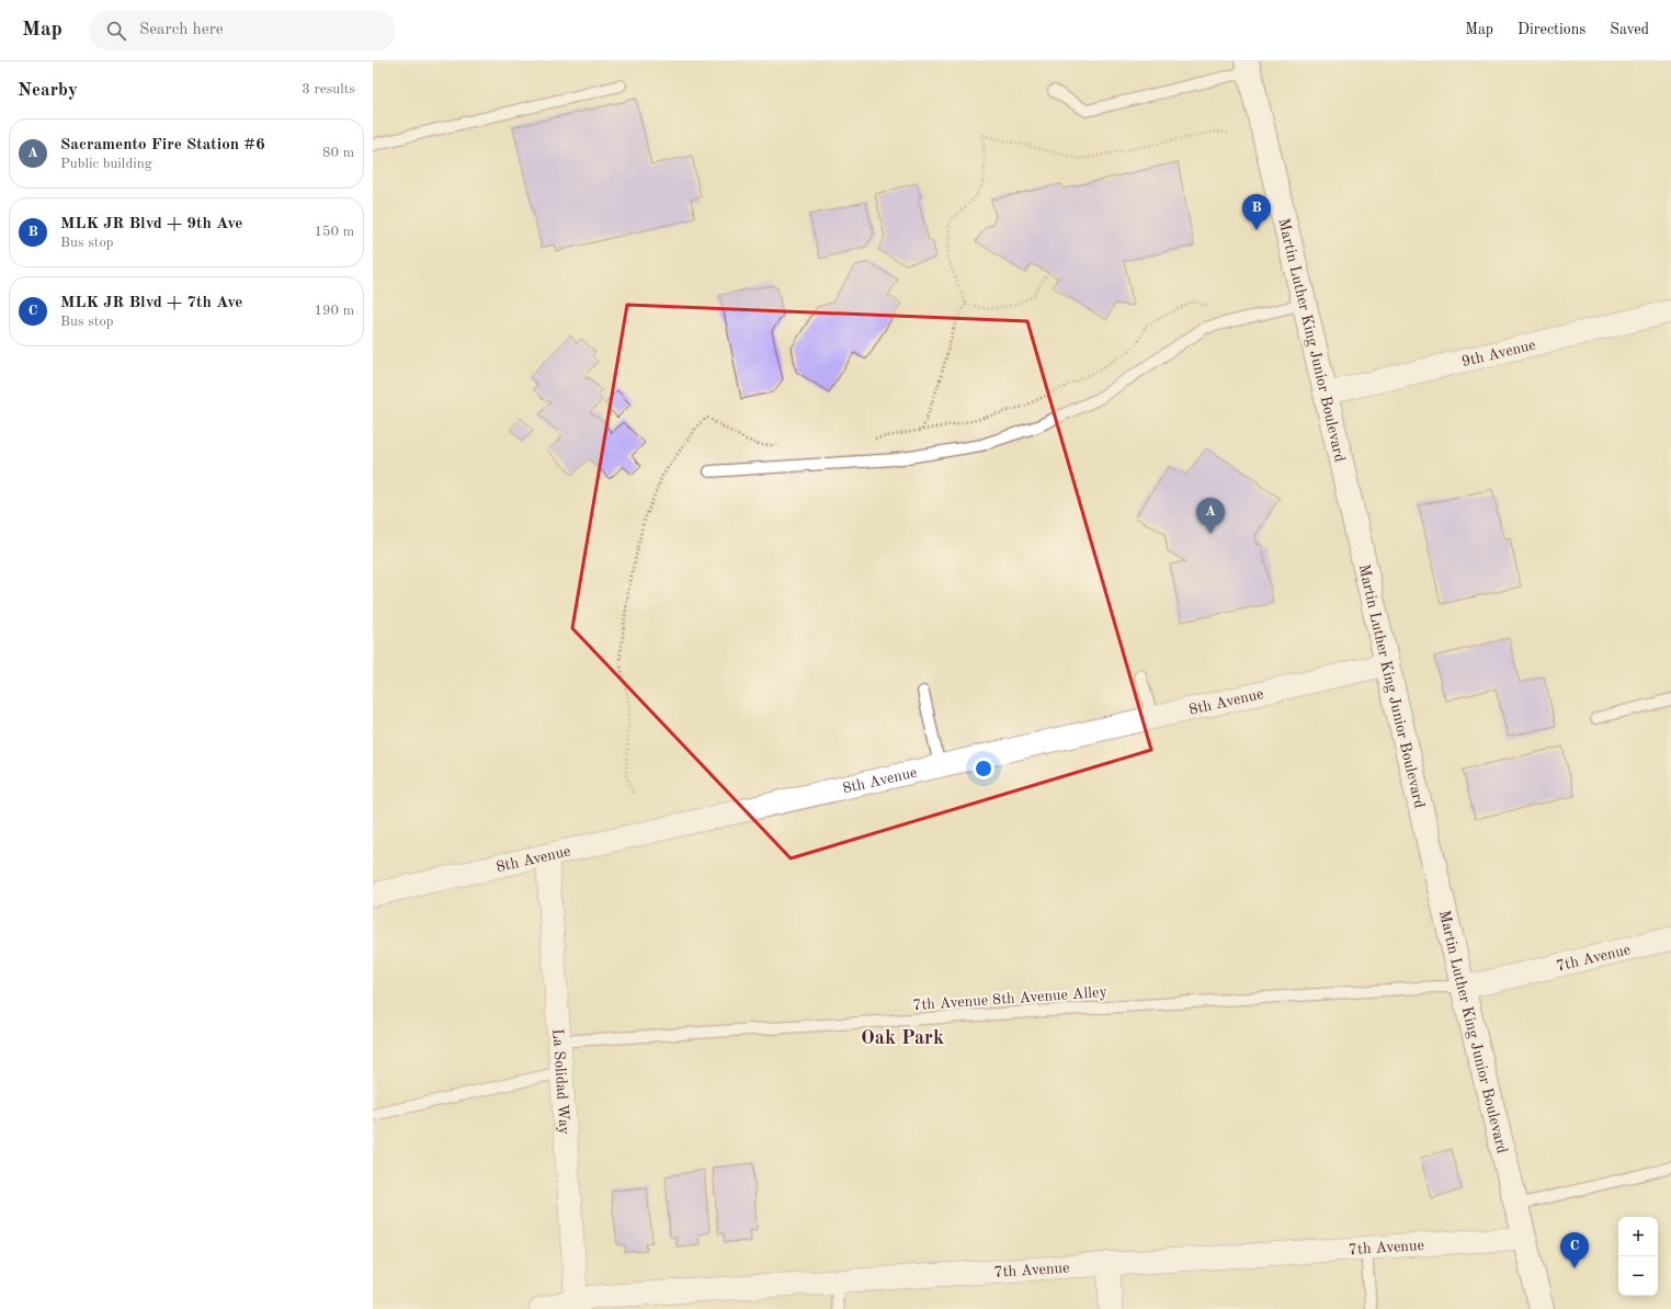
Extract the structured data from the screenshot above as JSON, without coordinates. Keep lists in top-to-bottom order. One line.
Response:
{"streets":{"street":["Martin Luther King Junior Boulevard","9th Avenue","8th Avenue","7th Avenue","La Solidad Way"],"lane":["7th Avenue 8th Avenue Alley"]},"crossings":[["Martin Luther King Junior Boulevard","9th Avenue"],["Martin Luther King Junior Boulevard","8th Avenue"],["Martin Luther King Junior Boulevard","7th Avenue"],["Martin Luther King Junior Boulevard","7th Avenue 8th Avenue Alley"],["8th Avenue","La Solidad Way"],["7th Avenue","7th Avenue 8th Avenue Alley"],["7th Avenue","La Solidad Way"],["7th Avenue 8th Avenue Alley","La Solidad Way"]],"districts":["Oak Park"],"page":{"header":"Map","search":"Search here","nav":["Map","Directions","Saved"],"heading":["Nearby","3 results"],"list":[{"mark":"A","name":"Sacramento Fire Station #6","note":"Public building","value":"80 m"},{"mark":"B","name":"MLK JR Blvd + 9th Ave","note":"Bus stop","value":"150 m"},{"mark":"C","name":"MLK JR Blvd + 7th Ave","note":"Bus stop","value":"190 m"}],"pins":["B","A","C"],"map_buttons":["+","−"]}}
